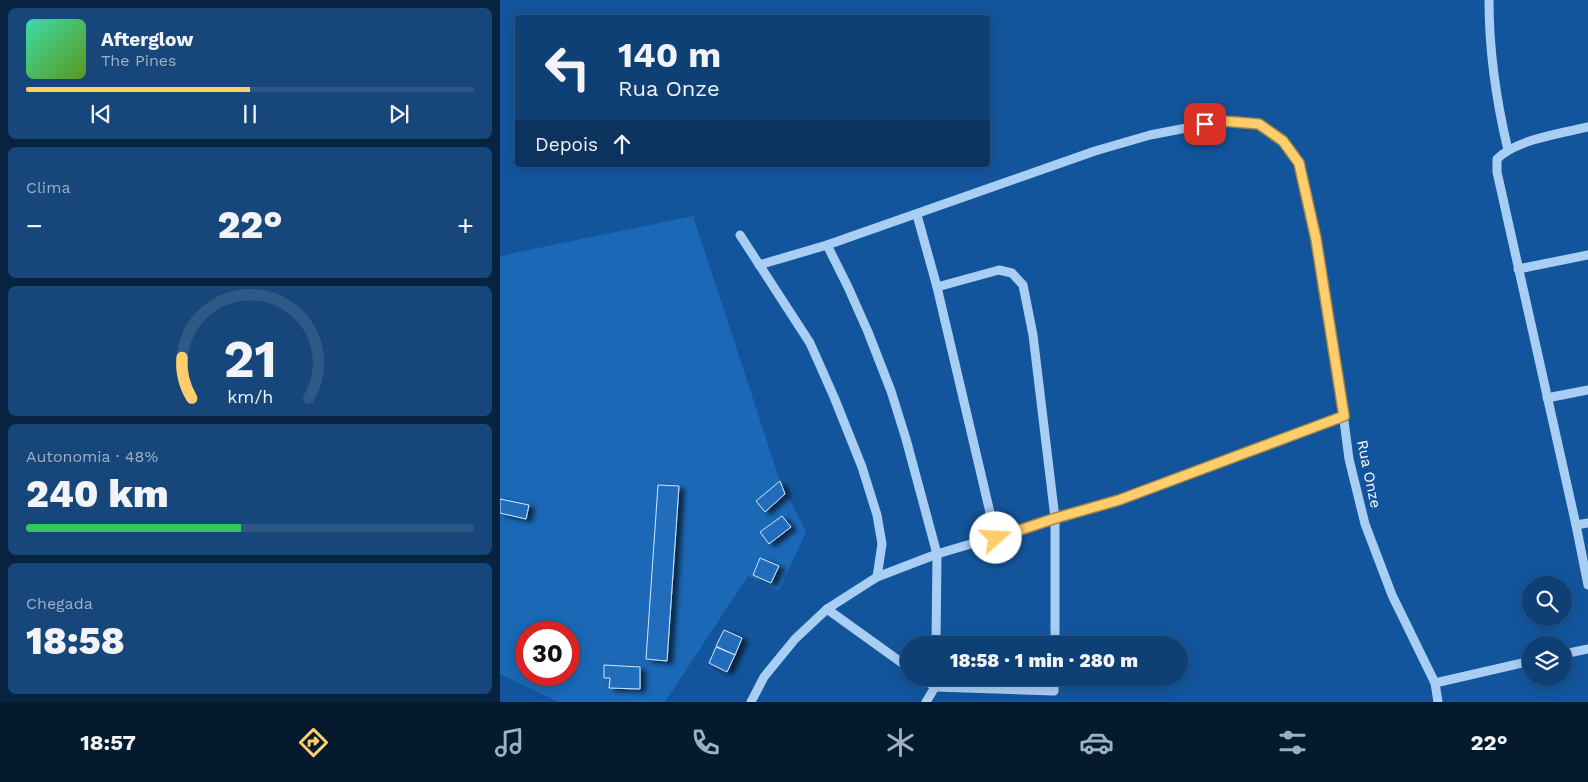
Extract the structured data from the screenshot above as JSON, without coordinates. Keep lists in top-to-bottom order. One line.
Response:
{"streets":{"street":["Rua Onze"]},"page":{"turn":["140 m","Rua Onze"],"song":["Afterglow","The Pines"],"then":"Depois","tile":["Clima",["Autonomia · 48%","240 km"],["Chegada","18:58"]],"heat":["−","22°","+"],"limit":"30","trip":"18:58 · 1 min · 280 m","tabs":["18:57","22°"],"gauge":["21","km/h"]}}
